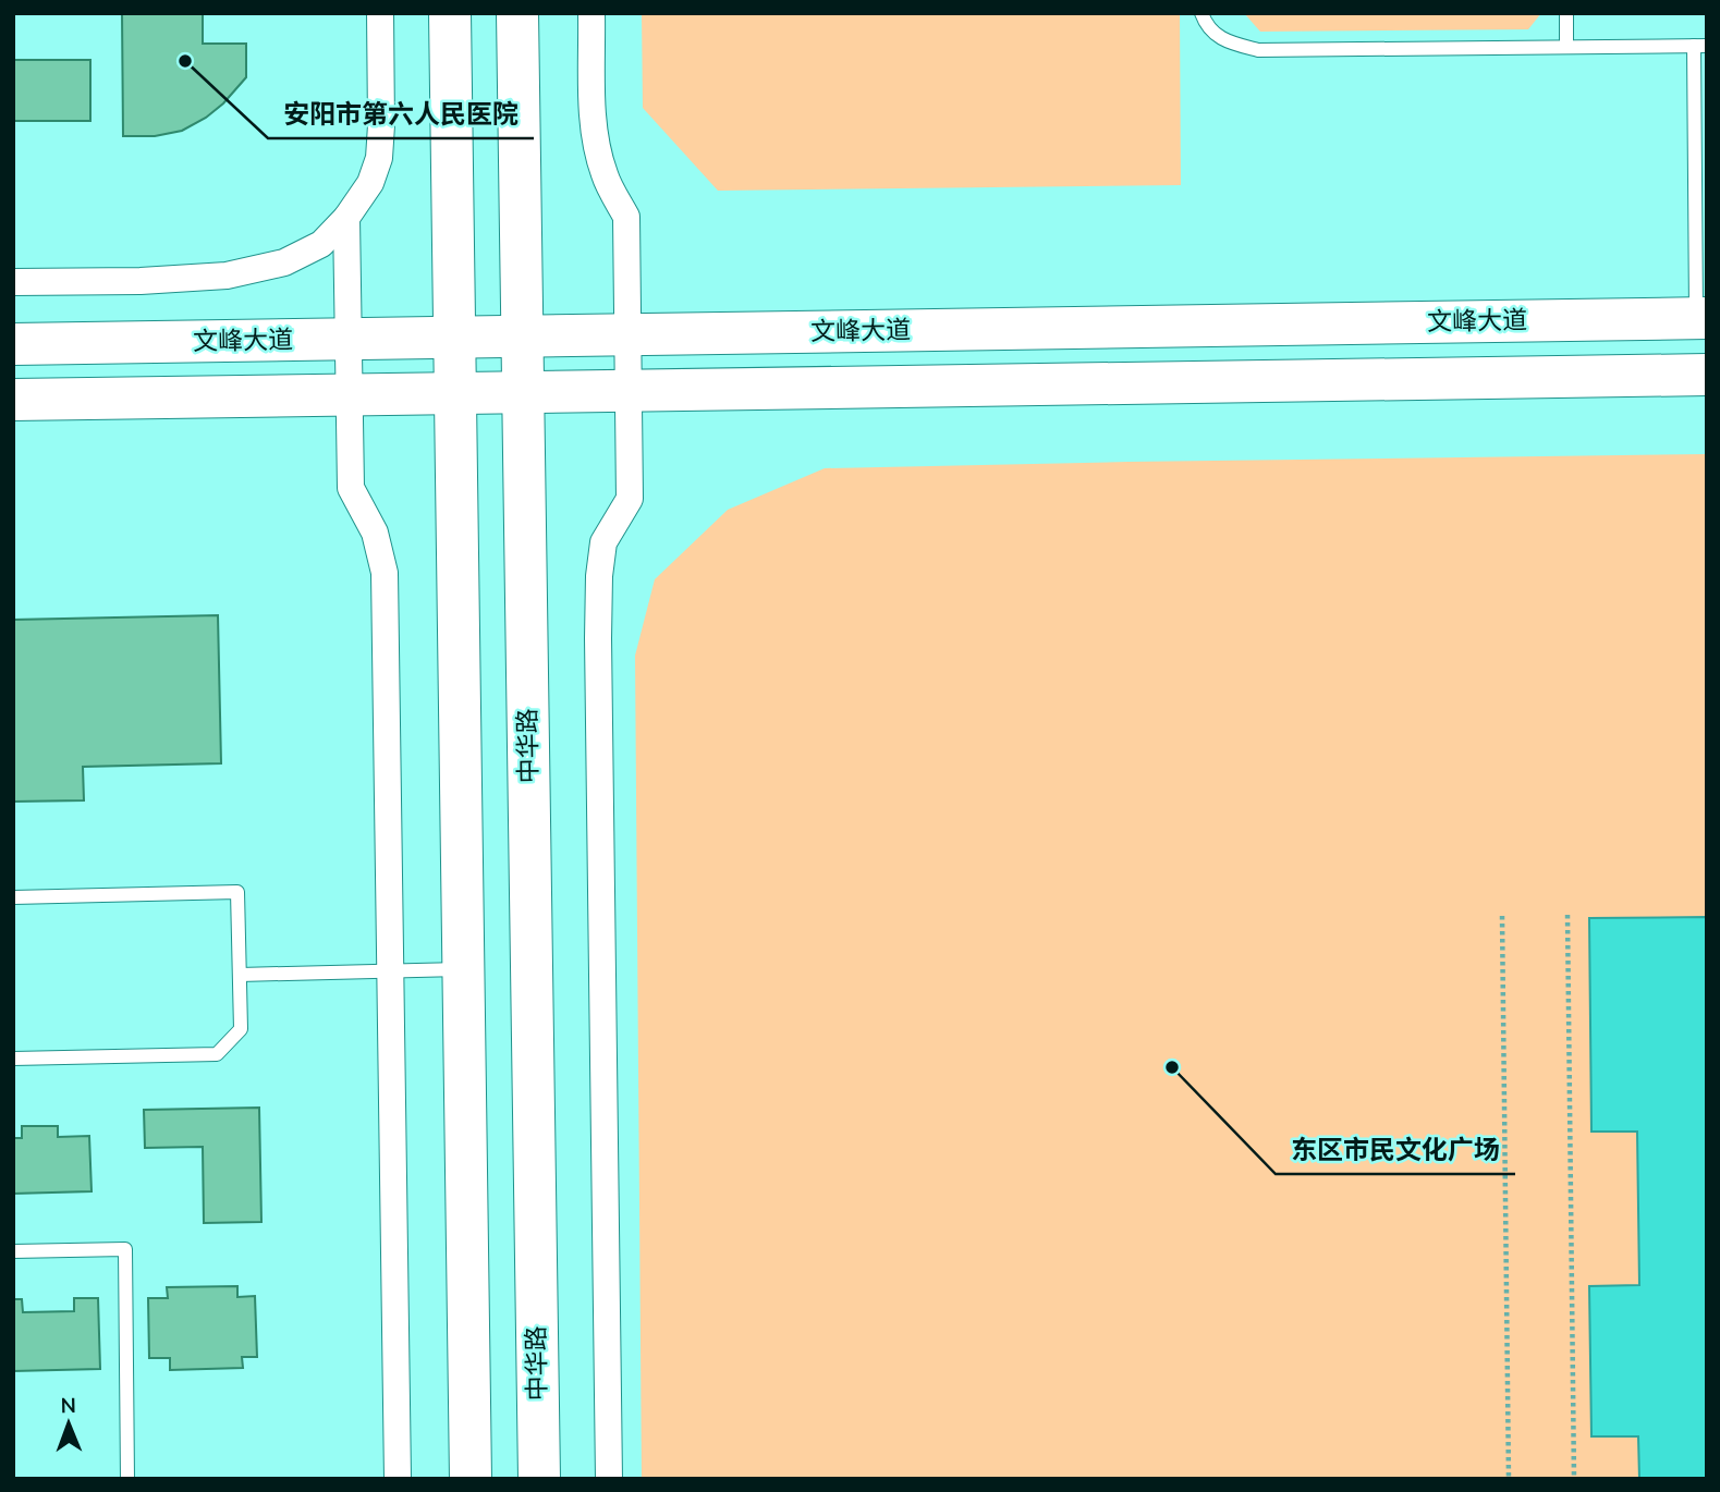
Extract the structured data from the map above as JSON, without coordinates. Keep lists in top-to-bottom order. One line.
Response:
{"streets":{"main road":["文峰大道","中华路"]},"crossings":[["文峰大道","中华路"]],"places":["安阳市第六人民医院","东区市民文化广场"],"north":"top"}
